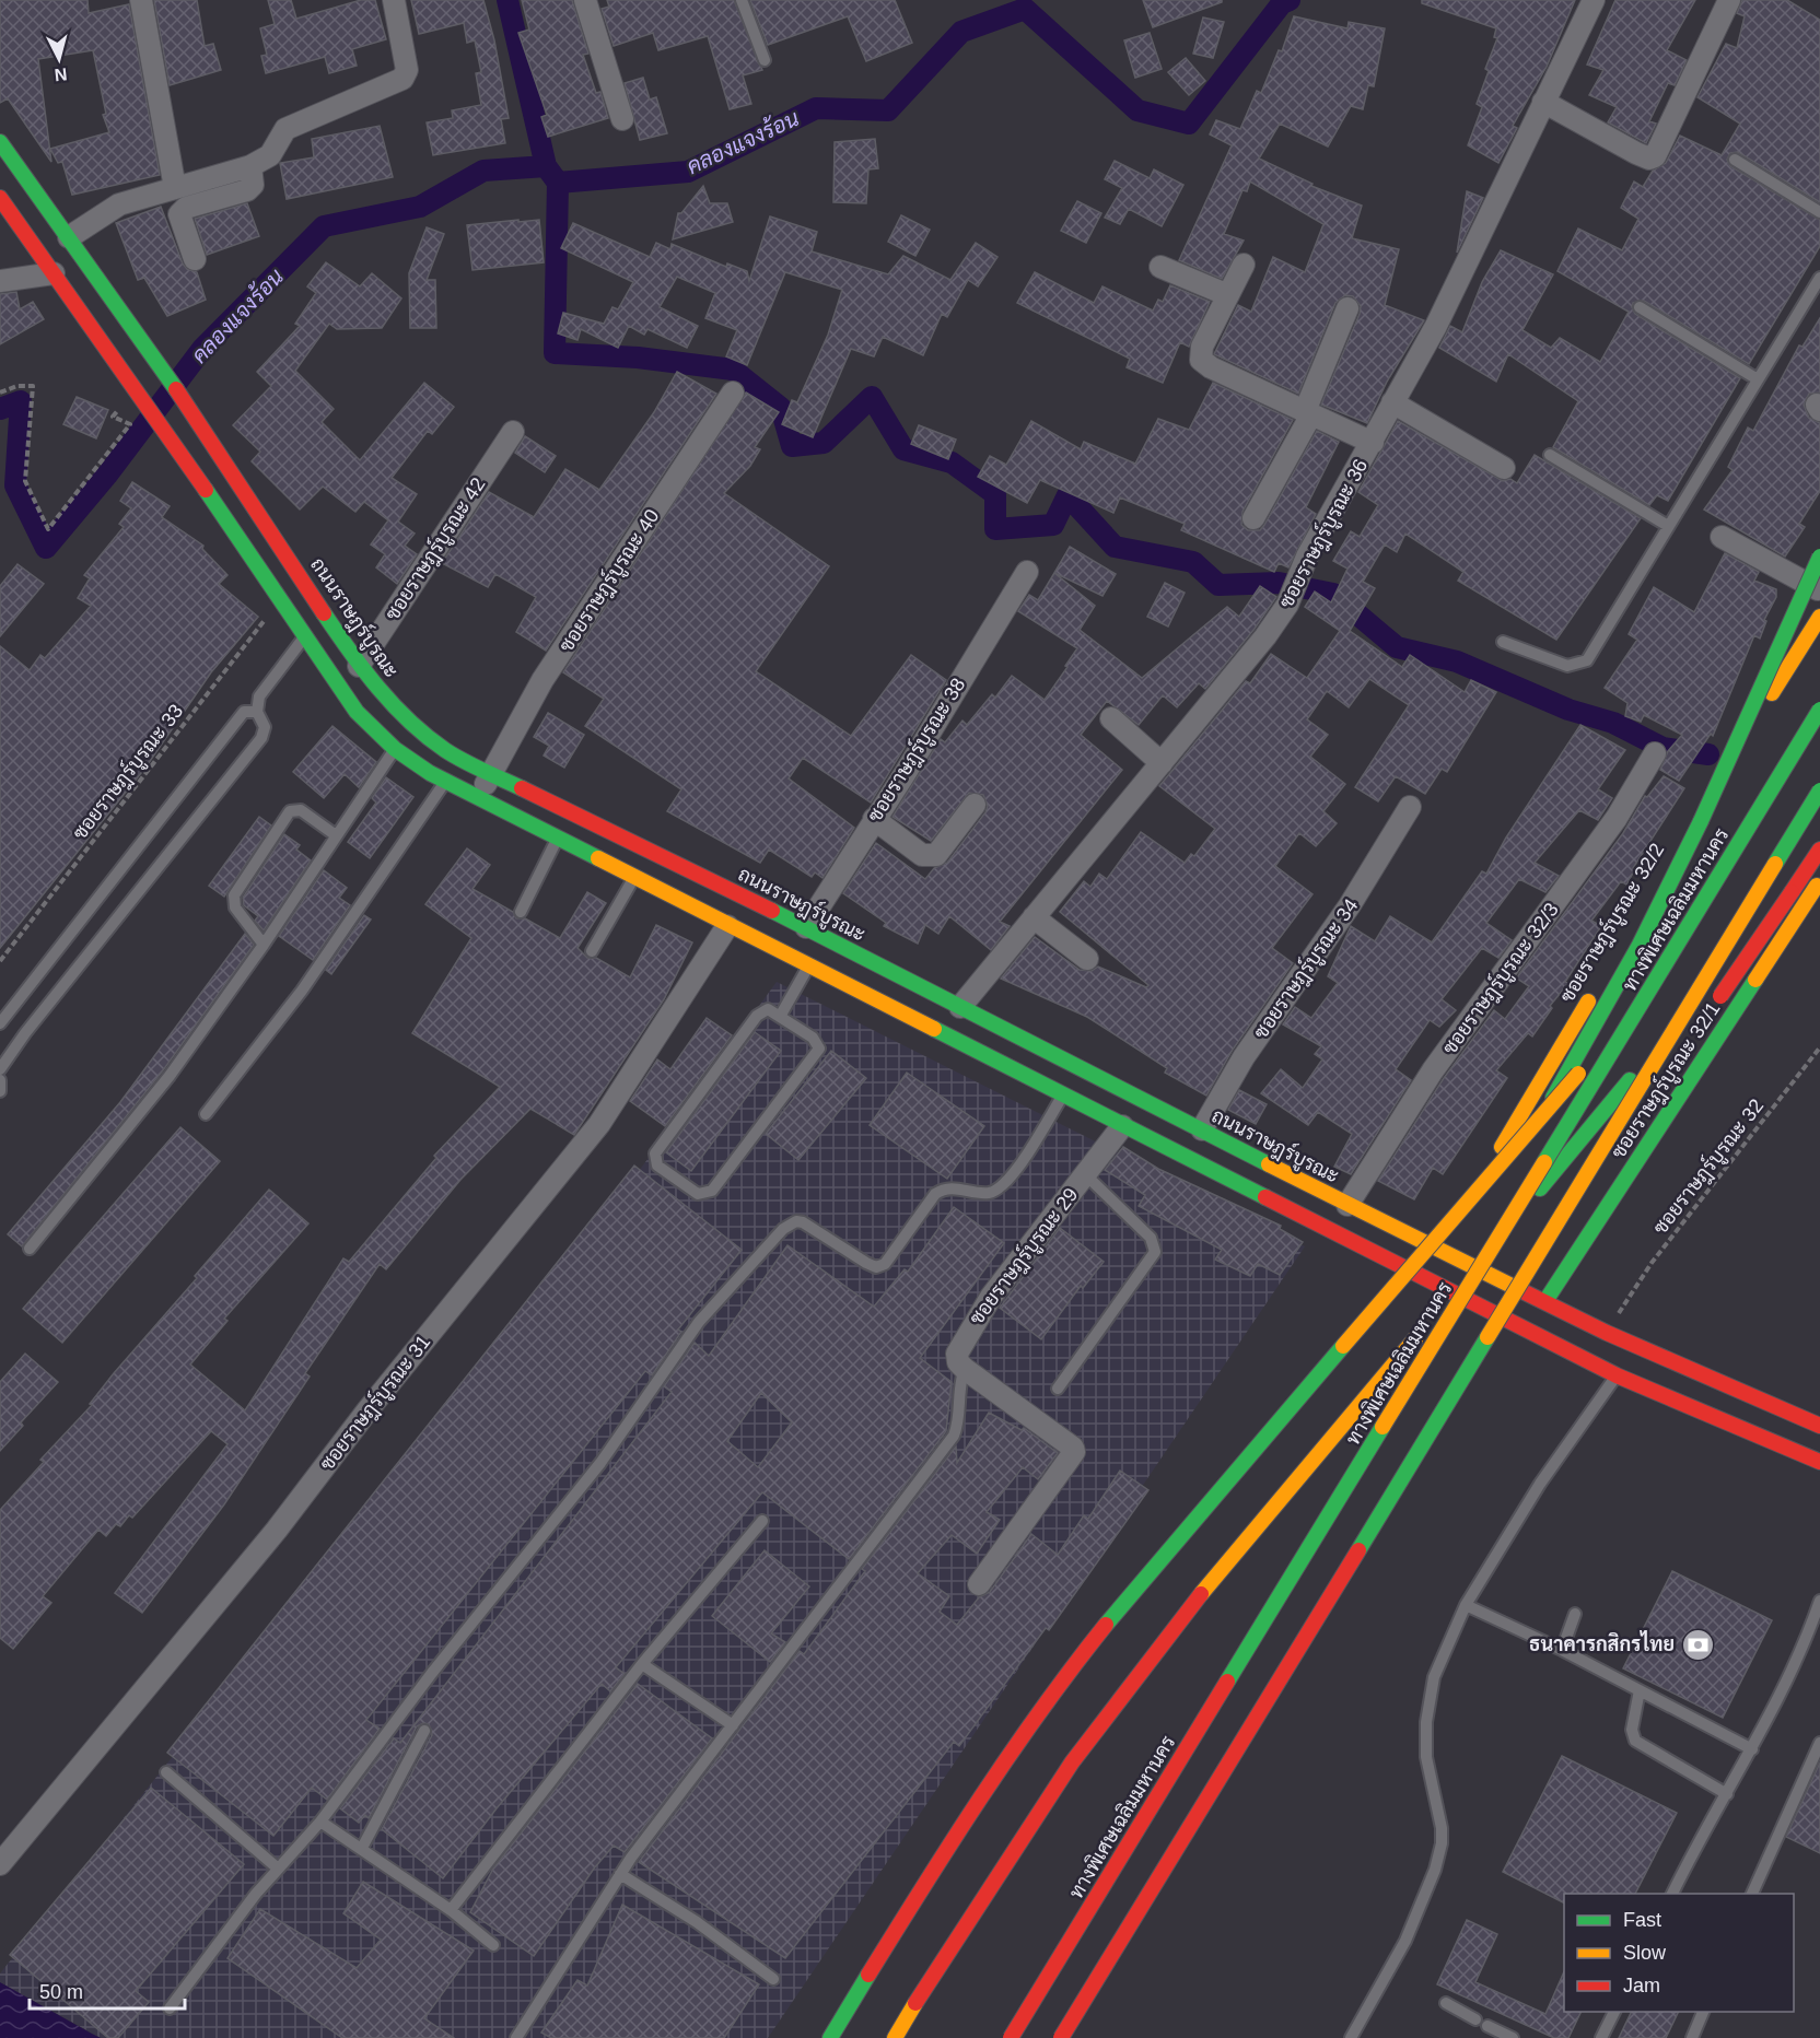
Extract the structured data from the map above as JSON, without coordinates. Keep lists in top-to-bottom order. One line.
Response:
{"streets":{"main road":["ถนนราษฎร์บูรณะ","ทางพิเศษเฉลิมมหานคร","ซอยราษฎร์บูรณะ 32/2","ซอยราษฎร์บูรณะ 32/1"],"street":["ซอยราษฎร์บูรณะ 36","ซอยราษฎร์บูรณะ 42","ซอยราษฎร์บูรณะ 40","ซอยราษฎร์บูรณะ 38","ซอยราษฎร์บูรณะ 34","ซอยราษฎร์บูรณะ 32/3","ซอยราษฎร์บูรณะ 29","ซอยราษฎร์บูรณะ 31"],"path":["ซอยราษฎร์บูรณะ 33","ซอยราษฎร์บูรณะ 32"]},"crossings":[["ซอยราษฎร์บูรณะ 36","ถนนราษฎร์บูรณะ"],["ซอยราษฎร์บูรณะ 42","ถนนราษฎร์บูรณะ"],["ซอยราษฎร์บูรณะ 40","ถนนราษฎร์บูรณะ"],["ถนนราษฎร์บูรณะ","ซอยราษฎร์บูรณะ 38"],["ถนนราษฎร์บูรณะ","ซอยราษฎร์บูรณะ 32/2"],["ถนนราษฎร์บูรณะ","ซอยราษฎร์บูรณะ 34"],["ถนนราษฎร์บูรณะ","ซอยราษฎร์บูรณะ 32/3"],["ถนนราษฎร์บูรณะ","ซอยราษฎร์บูรณะ 32/1"]],"water":["คลองแจงร้อน"],"places":{"bank":["ธนาคารกสิกรไทย"]},"legend":["Fast","Slow","Jam"],"scale_bar":"50 m","north":"bottom"}
